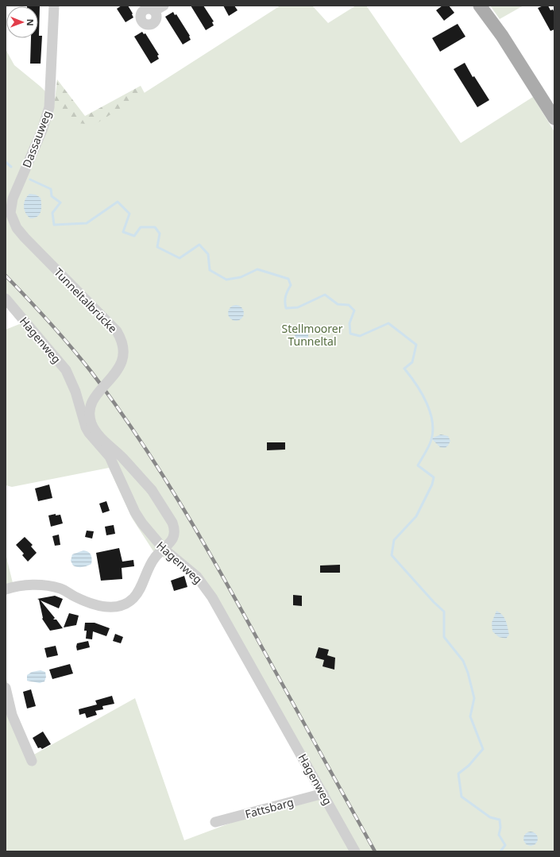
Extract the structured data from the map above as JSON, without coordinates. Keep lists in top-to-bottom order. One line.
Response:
{"streets":{"street":["Dassauweg","Tunneltalbrücke","Hagenweg","Fattsbarg"]},"crossings":[["Dassauweg","Tunneltalbrücke"],["Tunneltalbrücke","Hagenweg"],["Hagenweg","Fattsbarg"]],"parks":["Stellmoorer Tunneltal"],"north":"right"}
